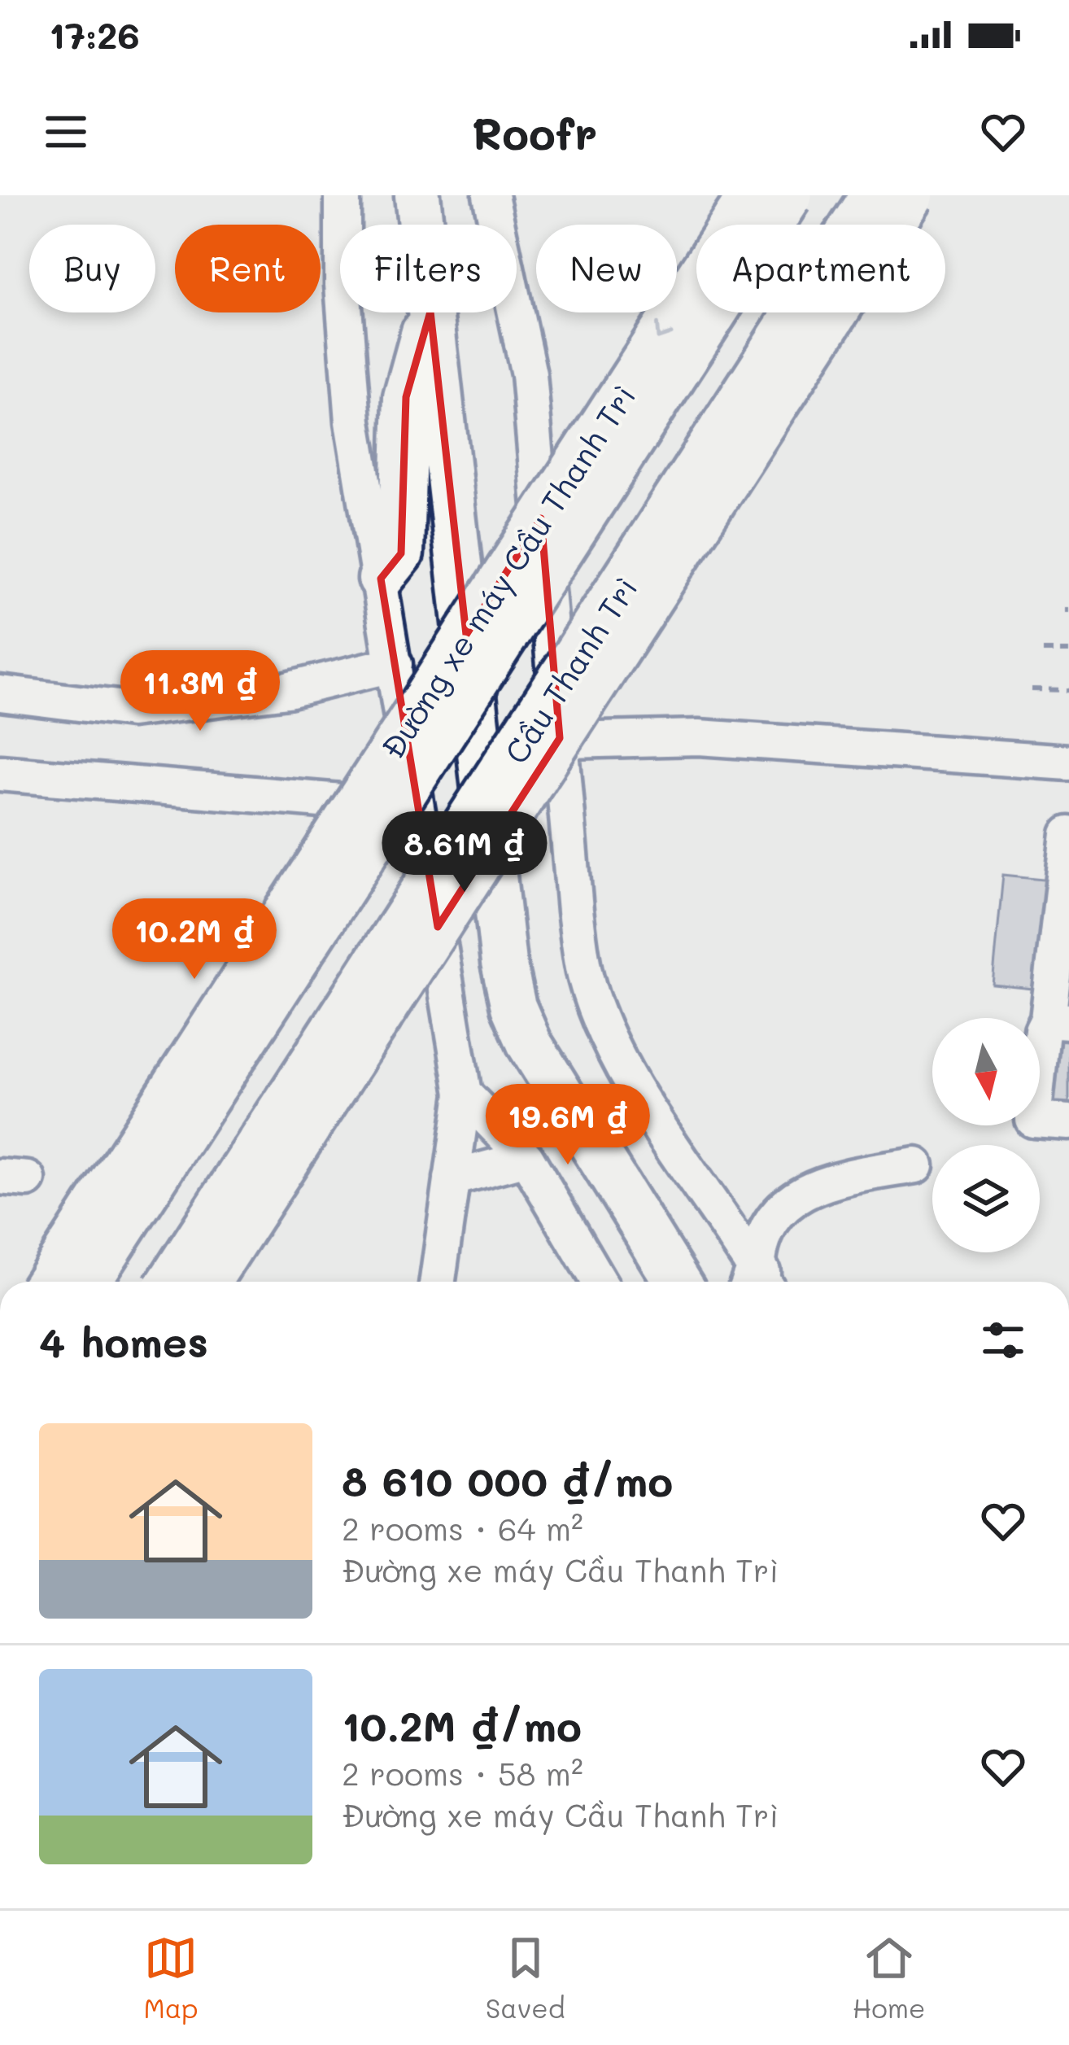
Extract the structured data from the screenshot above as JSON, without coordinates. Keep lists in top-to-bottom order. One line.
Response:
{"streets":{"highway":["Cầu Thanh Trì"],"main road":["Đường xe máy Cầu Thanh Trì"]},"north":"bottom","page":{"status":"17:26","header":"Roofr","chip":["Buy","Rent","Filters","New","Apartment"],"price":["11.3M ₫","8.61M ₫","10.2M ₫","19.6M ₫"],"heading":"4 homes","list":[{"name":"8 610 000 ₫/mo","note":"2 rooms · 64 m² · Đường xe máy Cầu Thanh Trì"},{"name":"10.2M ₫/mo","note":"2 rooms · 58 m² · Đường xe máy Cầu Thanh Trì"}],"tabs":["Map","Saved","Home"]}}
